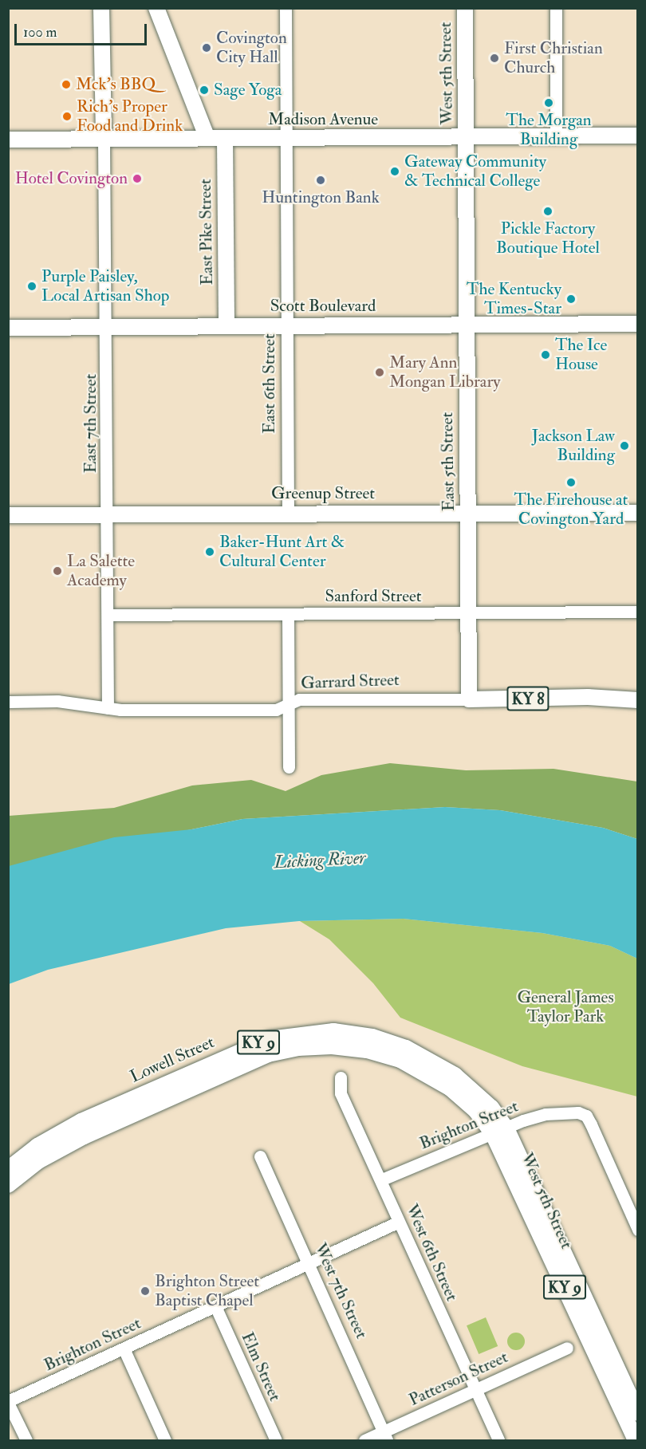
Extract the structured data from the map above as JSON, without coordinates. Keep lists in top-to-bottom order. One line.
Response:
{"streets":{"main road":["West 5th Street","Madison Avenue","East Pike Street","Scott Boulevard","East 5th Street","Greenup Street","Garrard Street","KY 8","KY 9","Lowell Street"],"street":["East 6th Street","East 7th Street","Sanford Street","Brighton Street","West 6th Street","West 7th Street","Elm Street","Patterson Street"]},"crossings":[["West 5th Street","Madison Avenue"],["West 5th Street","East 5th Street"],["West 5th Street","Lowell Street"],["West 5th Street","Brighton Street"],["Madison Avenue","East Pike Street"],["Madison Avenue","East 6th Street"],["Madison Avenue","East 7th Street"],["Madison Avenue","East 5th Street"],["East Pike Street","Scott Boulevard"],["Scott Boulevard","East 6th Street"],["Scott Boulevard","East 7th Street"],["Scott Boulevard","East 5th Street"],["East 6th Street","Greenup Street"],["East 7th Street","Greenup Street"],["East 7th Street","Sanford Street"],["East 7th Street","Garrard Street"],["East 5th Street","Greenup Street"],["East 5th Street","Sanford Street"],["East 5th Street","Garrard Street"],["Lowell Street","Brighton Street"],["Brighton Street","West 6th Street"],["Brighton Street","West 7th Street"],["Brighton Street","Elm Street"],["West 6th Street","Patterson Street"],["West 7th Street","Patterson Street"]],"water":["Licking River"],"parks":["General James Taylor Park"],"places":["Covington City Hall","First Christian Church","Mck's BBQ","Sage Yoga","The Morgan Building","Rich's Proper Food and Drink","Gateway Community & Technical College","Hotel Covington","Huntington Bank","Pickle Factory Boutique Hotel","Purple Paisley, Local Artisan Shop","The Kentucky Times-Star","The Ice House","Mary Ann Mongan Library","Jackson Law Building","The Firehouse at Covington Yard","Baker-Hunt Art & Cultural Center","La Salette Academy","Brighton Street Baptist Chapel"],"scale_bar":"100 m"}
